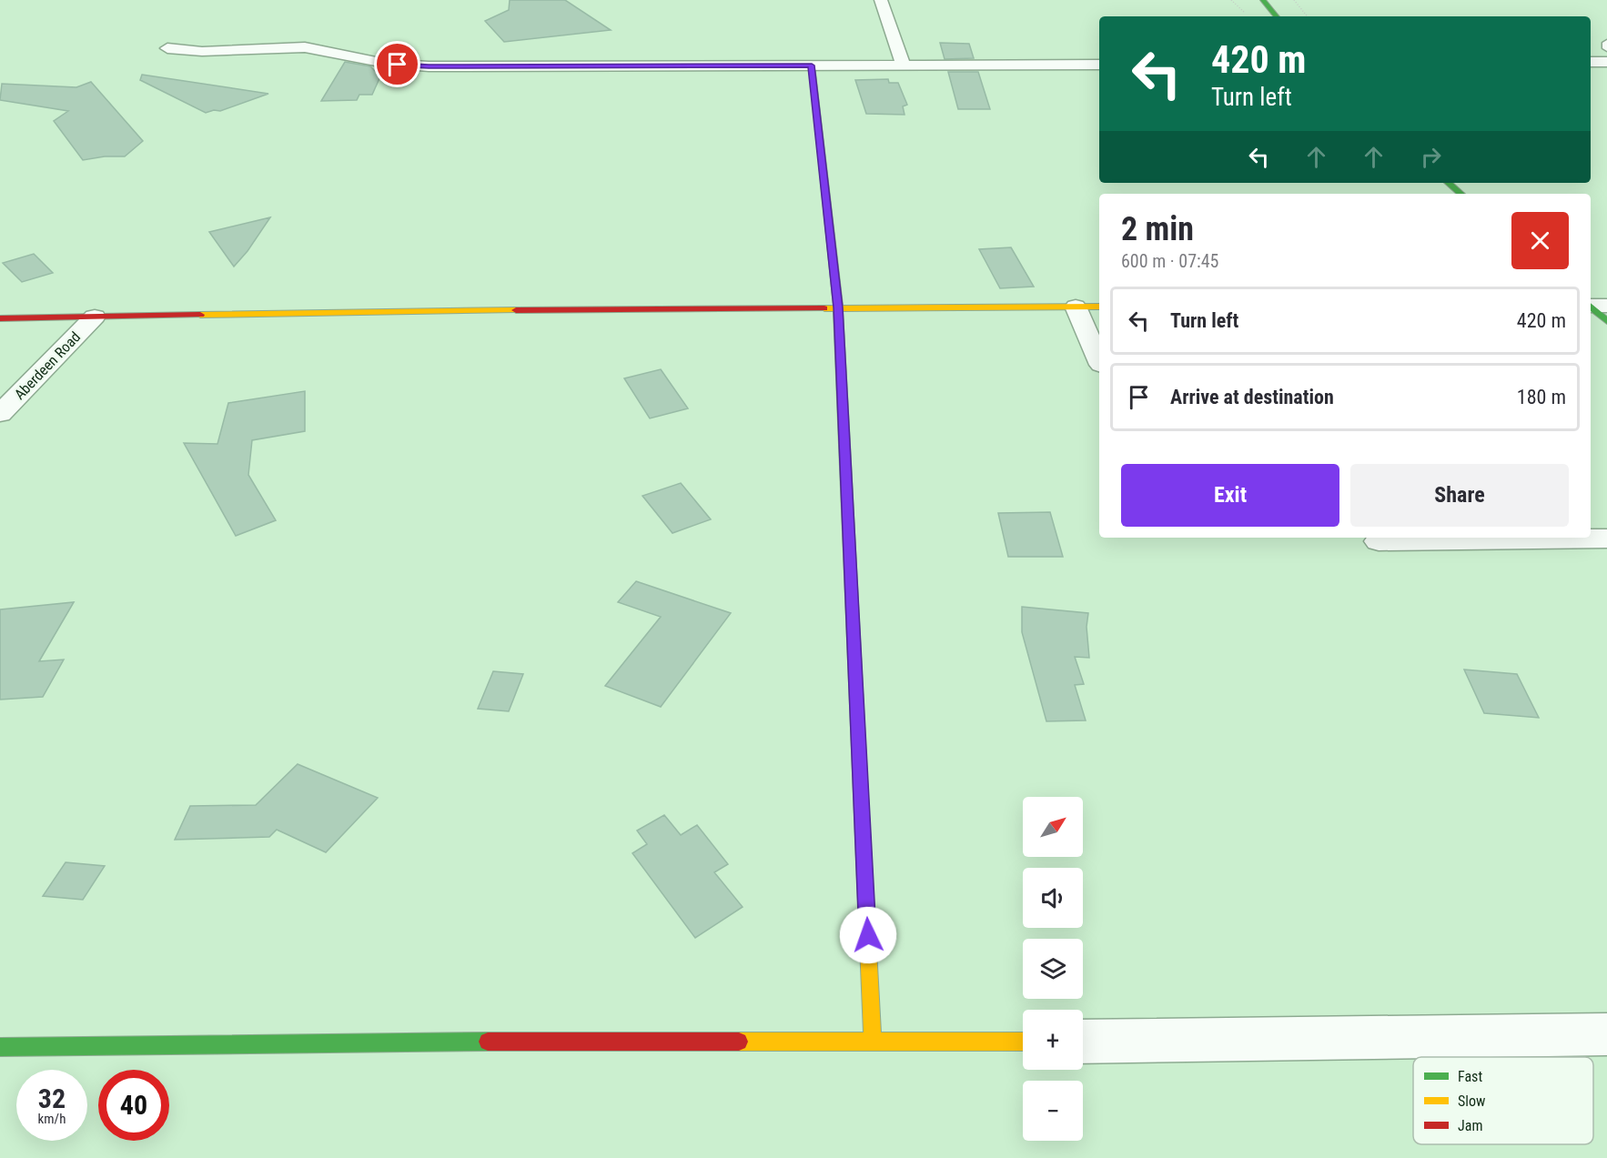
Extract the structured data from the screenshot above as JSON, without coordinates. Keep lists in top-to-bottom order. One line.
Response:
{"streets":{"street":["Aberdeen Road"]},"legend":["Fast","Slow","Jam"],"north":"top right","page":{"turn":["420 m","Turn left"],"heading":["2 min","600 m · 07:45"],"list":[{"name":"Turn left","value":"420 m"},{"name":"Arrive at destination","value":"180 m"}],"buttons":["Exit","Share"],"map_buttons":["+","−"],"speed":"32 km/h","limit":"40"}}
